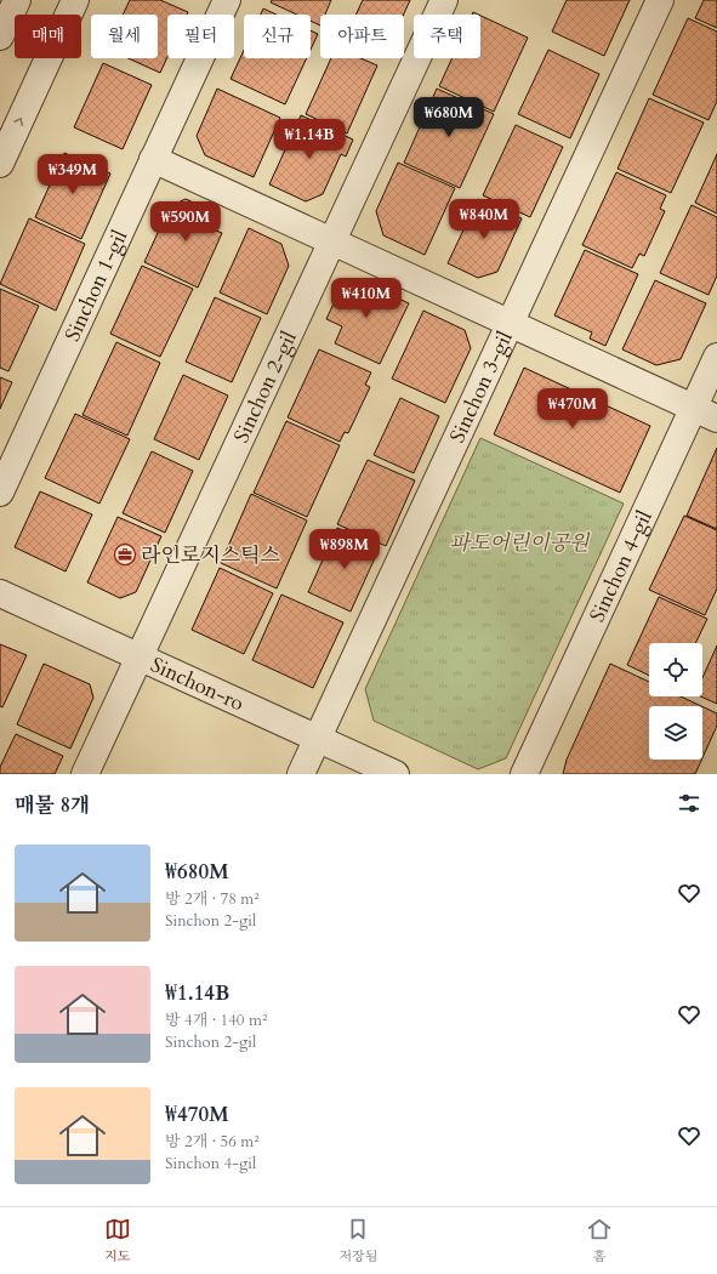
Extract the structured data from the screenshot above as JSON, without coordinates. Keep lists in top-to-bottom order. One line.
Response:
{"streets":{"street":["Sinchon 1-gil","Sinchon 2-gil","Sinchon 3-gil","Sinchon 4-gil","Sinchon-ro"]},"crossings":[["Sinchon 2-gil","Sinchon-ro"],["Sinchon 3-gil","Sinchon-ro"]],"parks":["파도어린이공원"],"places":{"office":["라인로지스틱스"]},"page":{"chip":["매매","월세","필터","신규","아파트","주택"],"price":["₩680M","₩1.14B","₩349M","₩840M","₩590M","₩410M","₩470M","₩898M"],"heading":"매물 8개","list":[{"name":"₩680M","note":"방 2개 · 78 m² · Sinchon 2-gil"},{"name":"₩1.14B","note":"방 4개 · 140 m² · Sinchon 2-gil"},{"name":"₩470M","note":"방 2개 · 56 m² · Sinchon 4-gil"}],"tabs":["지도","저장됨","홈"]}}
